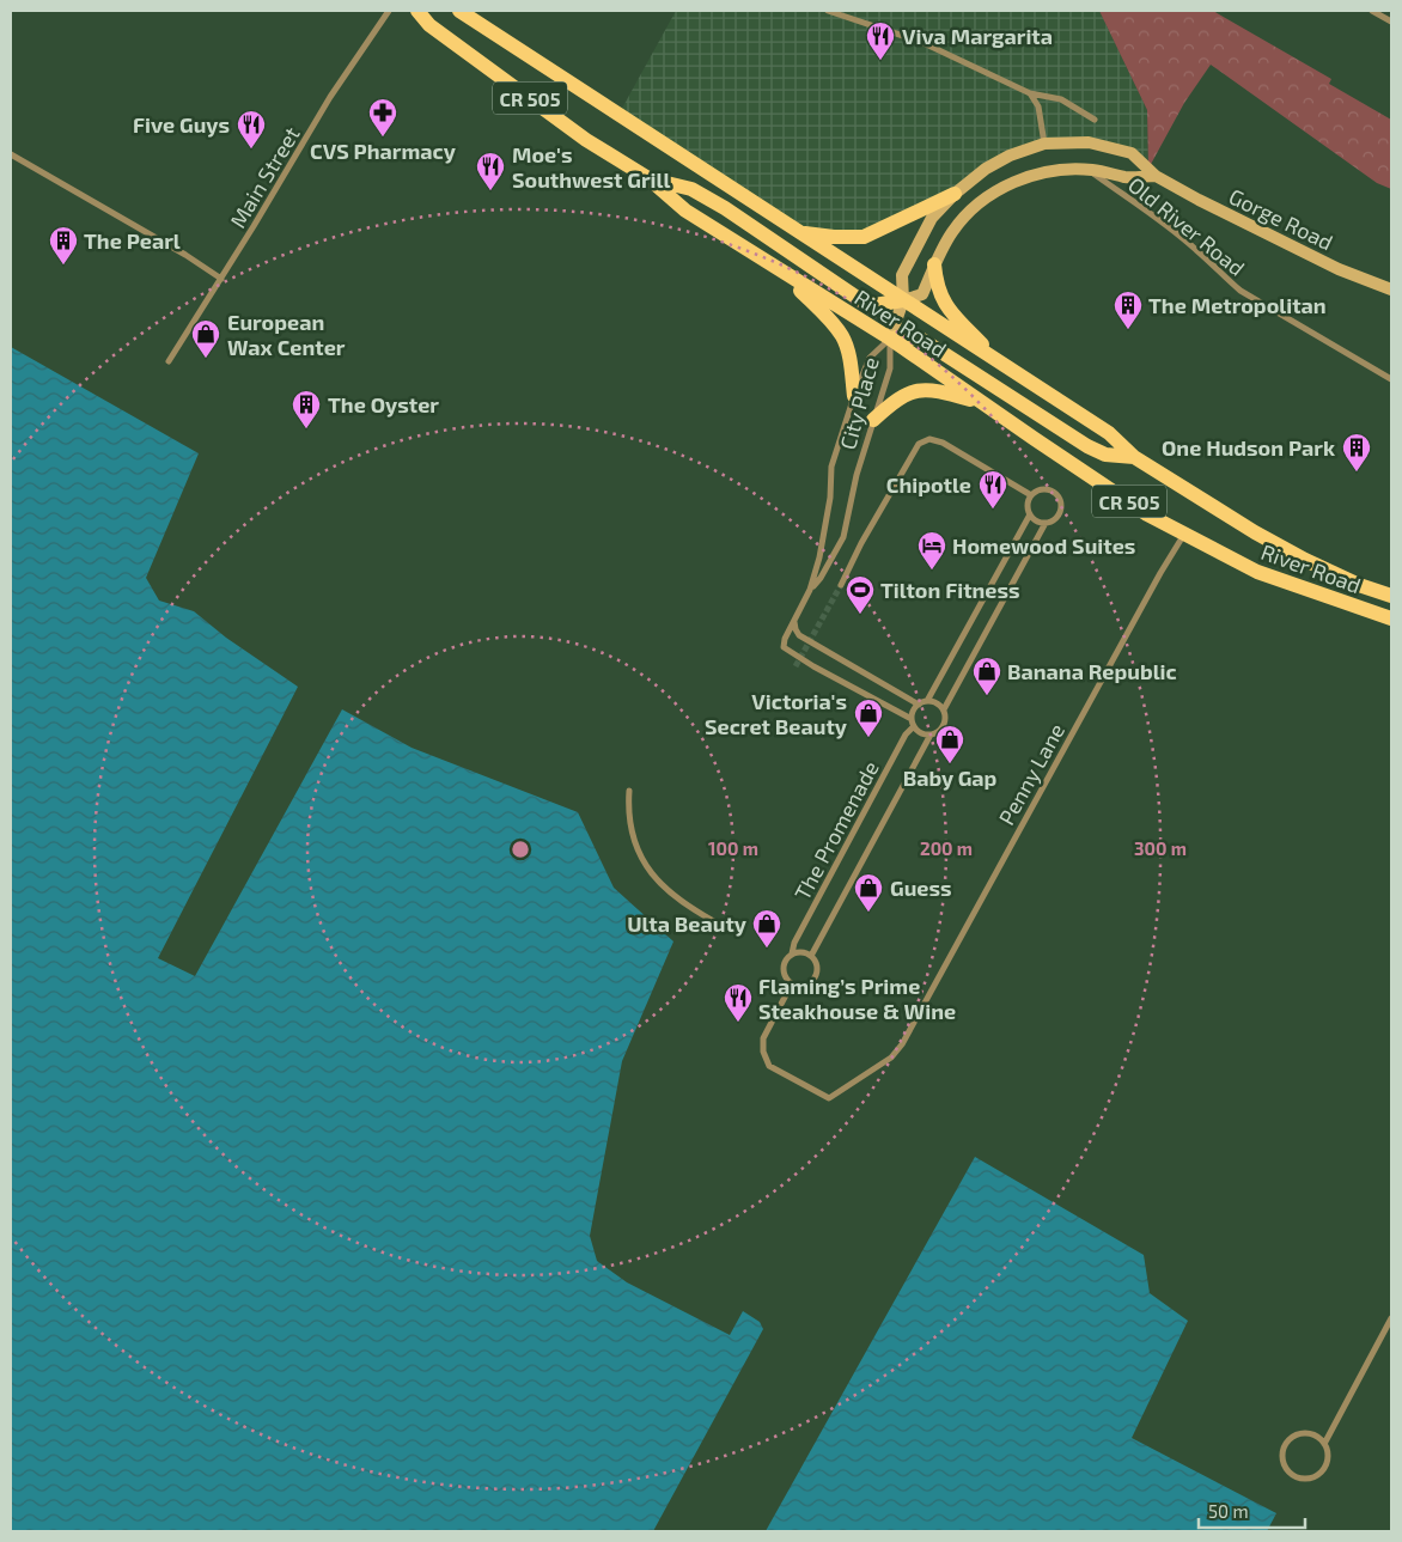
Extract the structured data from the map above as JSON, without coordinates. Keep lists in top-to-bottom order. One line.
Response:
{"streets":{"main road":["CR 505","Gorge Road","River Road"],"street":["Main Street","Old River Road","City Place","Penny Lane","The Promenade"]},"crossings":[["Gorge Road","River Road"],["Gorge Road","City Place"],["River Road","City Place"],["River Road","Penny Lane"],["City Place","The Promenade"],["Penny Lane","The Promenade"]],"places":{"restaurant":["Viva Margarita","Five Guys","Moe's Southwest Grill","Chipotle","Flaming’s Prime Steakhouse & Wine"],"pharmacy":["CVS Pharmacy"],"building":["The Pearl","The Metropolitan","The Oyster","One Hudson Park"],"shop":["European Wax Center","Banana Republic","Victoria's Secret Beauty","Baby Gap","Guess","Ulta Beauty"],"hotel":["Homewood Suites"],"sports":["Tilton Fitness"]},"scale_bar":"50 m","rings":["100 m","200 m","300 m"]}
